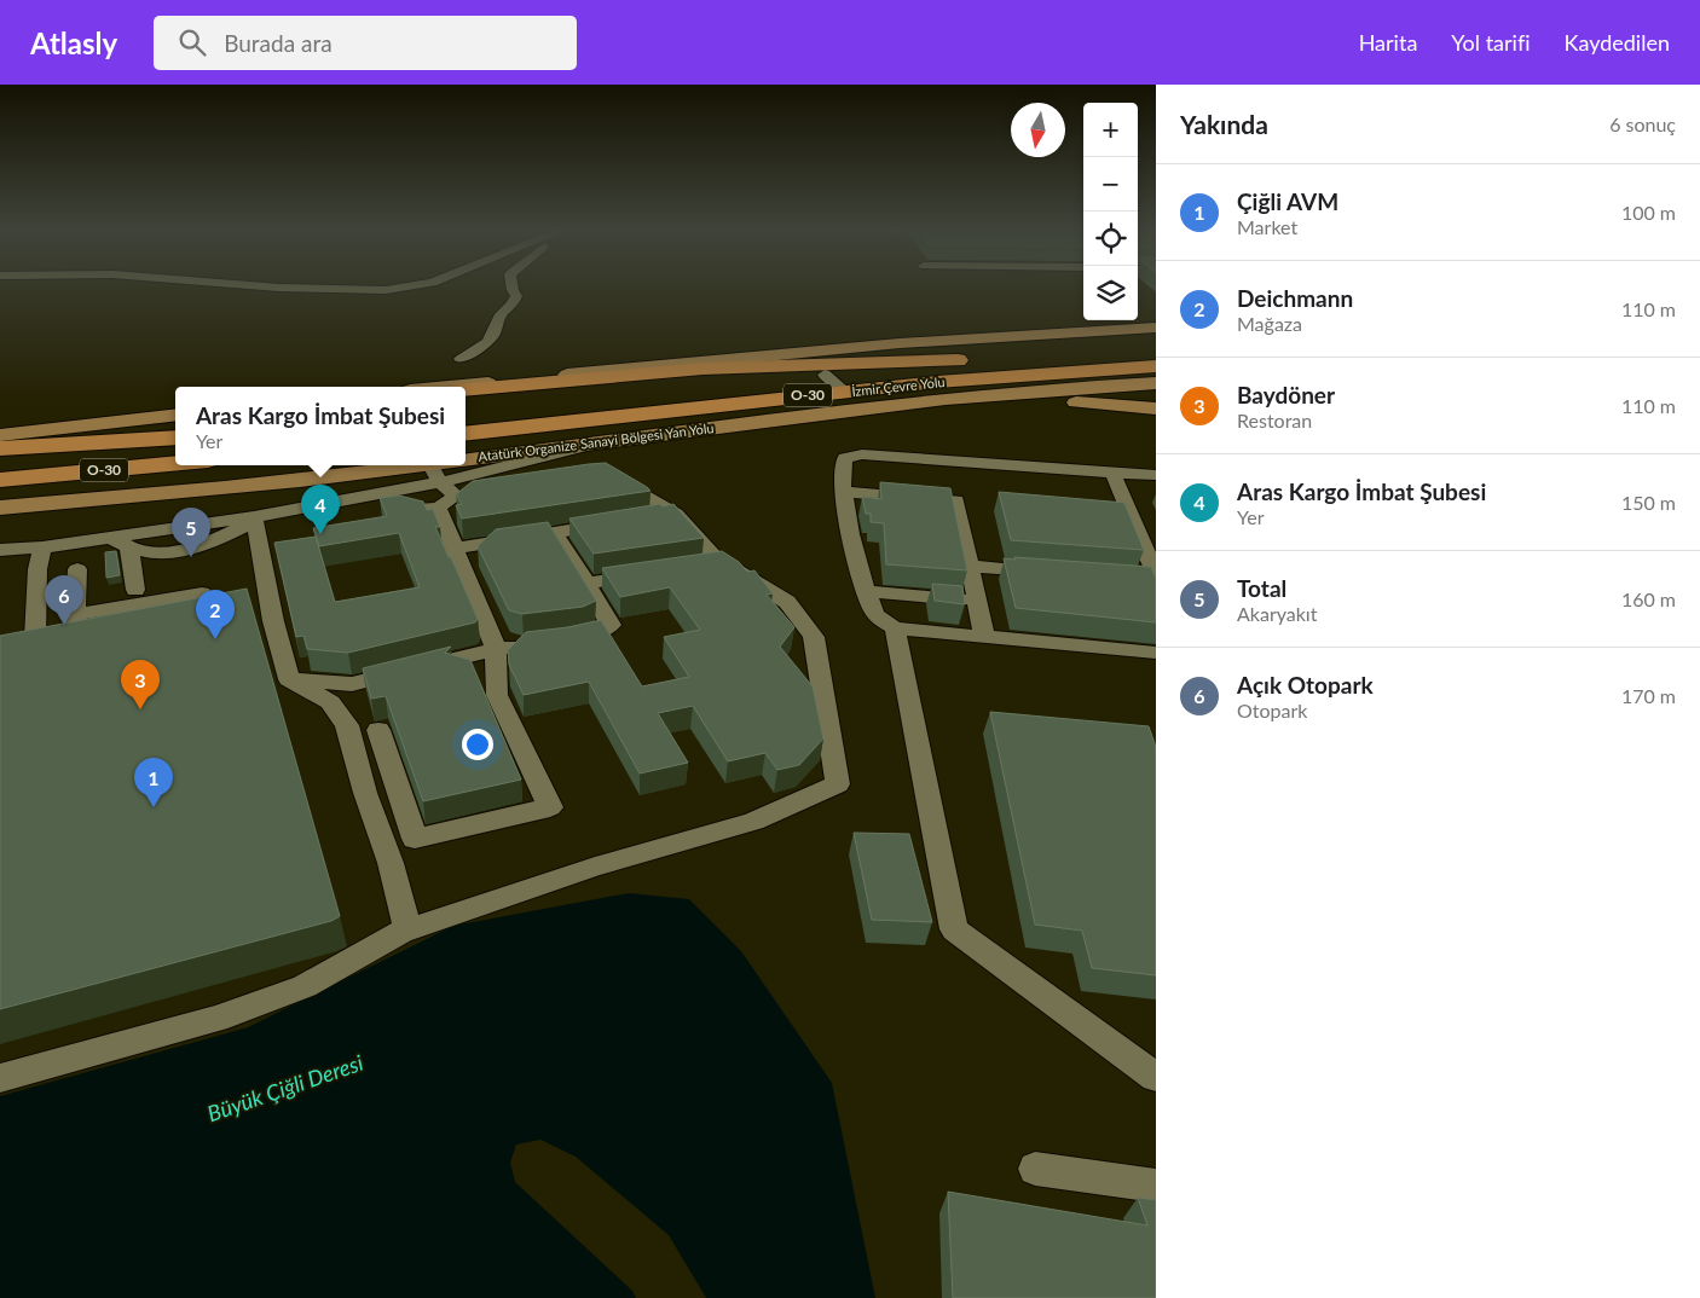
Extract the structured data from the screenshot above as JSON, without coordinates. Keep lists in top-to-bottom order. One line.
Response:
{"streets":{"highway":["İzmir Çevre Yolu","O-30"],"main road":["Atatürk Organize Sanayi Bölgesi Yan Yolu"]},"water":["Büyük Çiğli Deresi"],"north":"bottom","page":{"header":"Atlasly","search":"Burada ara","nav":["Harita","Yol tarifi","Kaydedilen"],"heading":["Yakında","6 sonuç"],"map_buttons":["+","−"],"list":[{"mark":"1","name":"Çiğli AVM","note":"Market","value":"100 m"},{"mark":"2","name":"Deichmann","note":"Mağaza","value":"110 m"},{"mark":"3","name":"Baydöner","note":"Restoran","value":"110 m"},{"mark":"4","name":"Aras Kargo İmbat Şubesi","note":"Yer","value":"150 m"},{"mark":"5","name":"Total","note":"Akaryakıt","value":"160 m"},{"mark":"6","name":"Açık Otopark","note":"Otopark","value":"170 m"}],"popup":["Aras Kargo İmbat Şubesi","Yer"],"pins":["4","5","6","2","3","1"]}}
